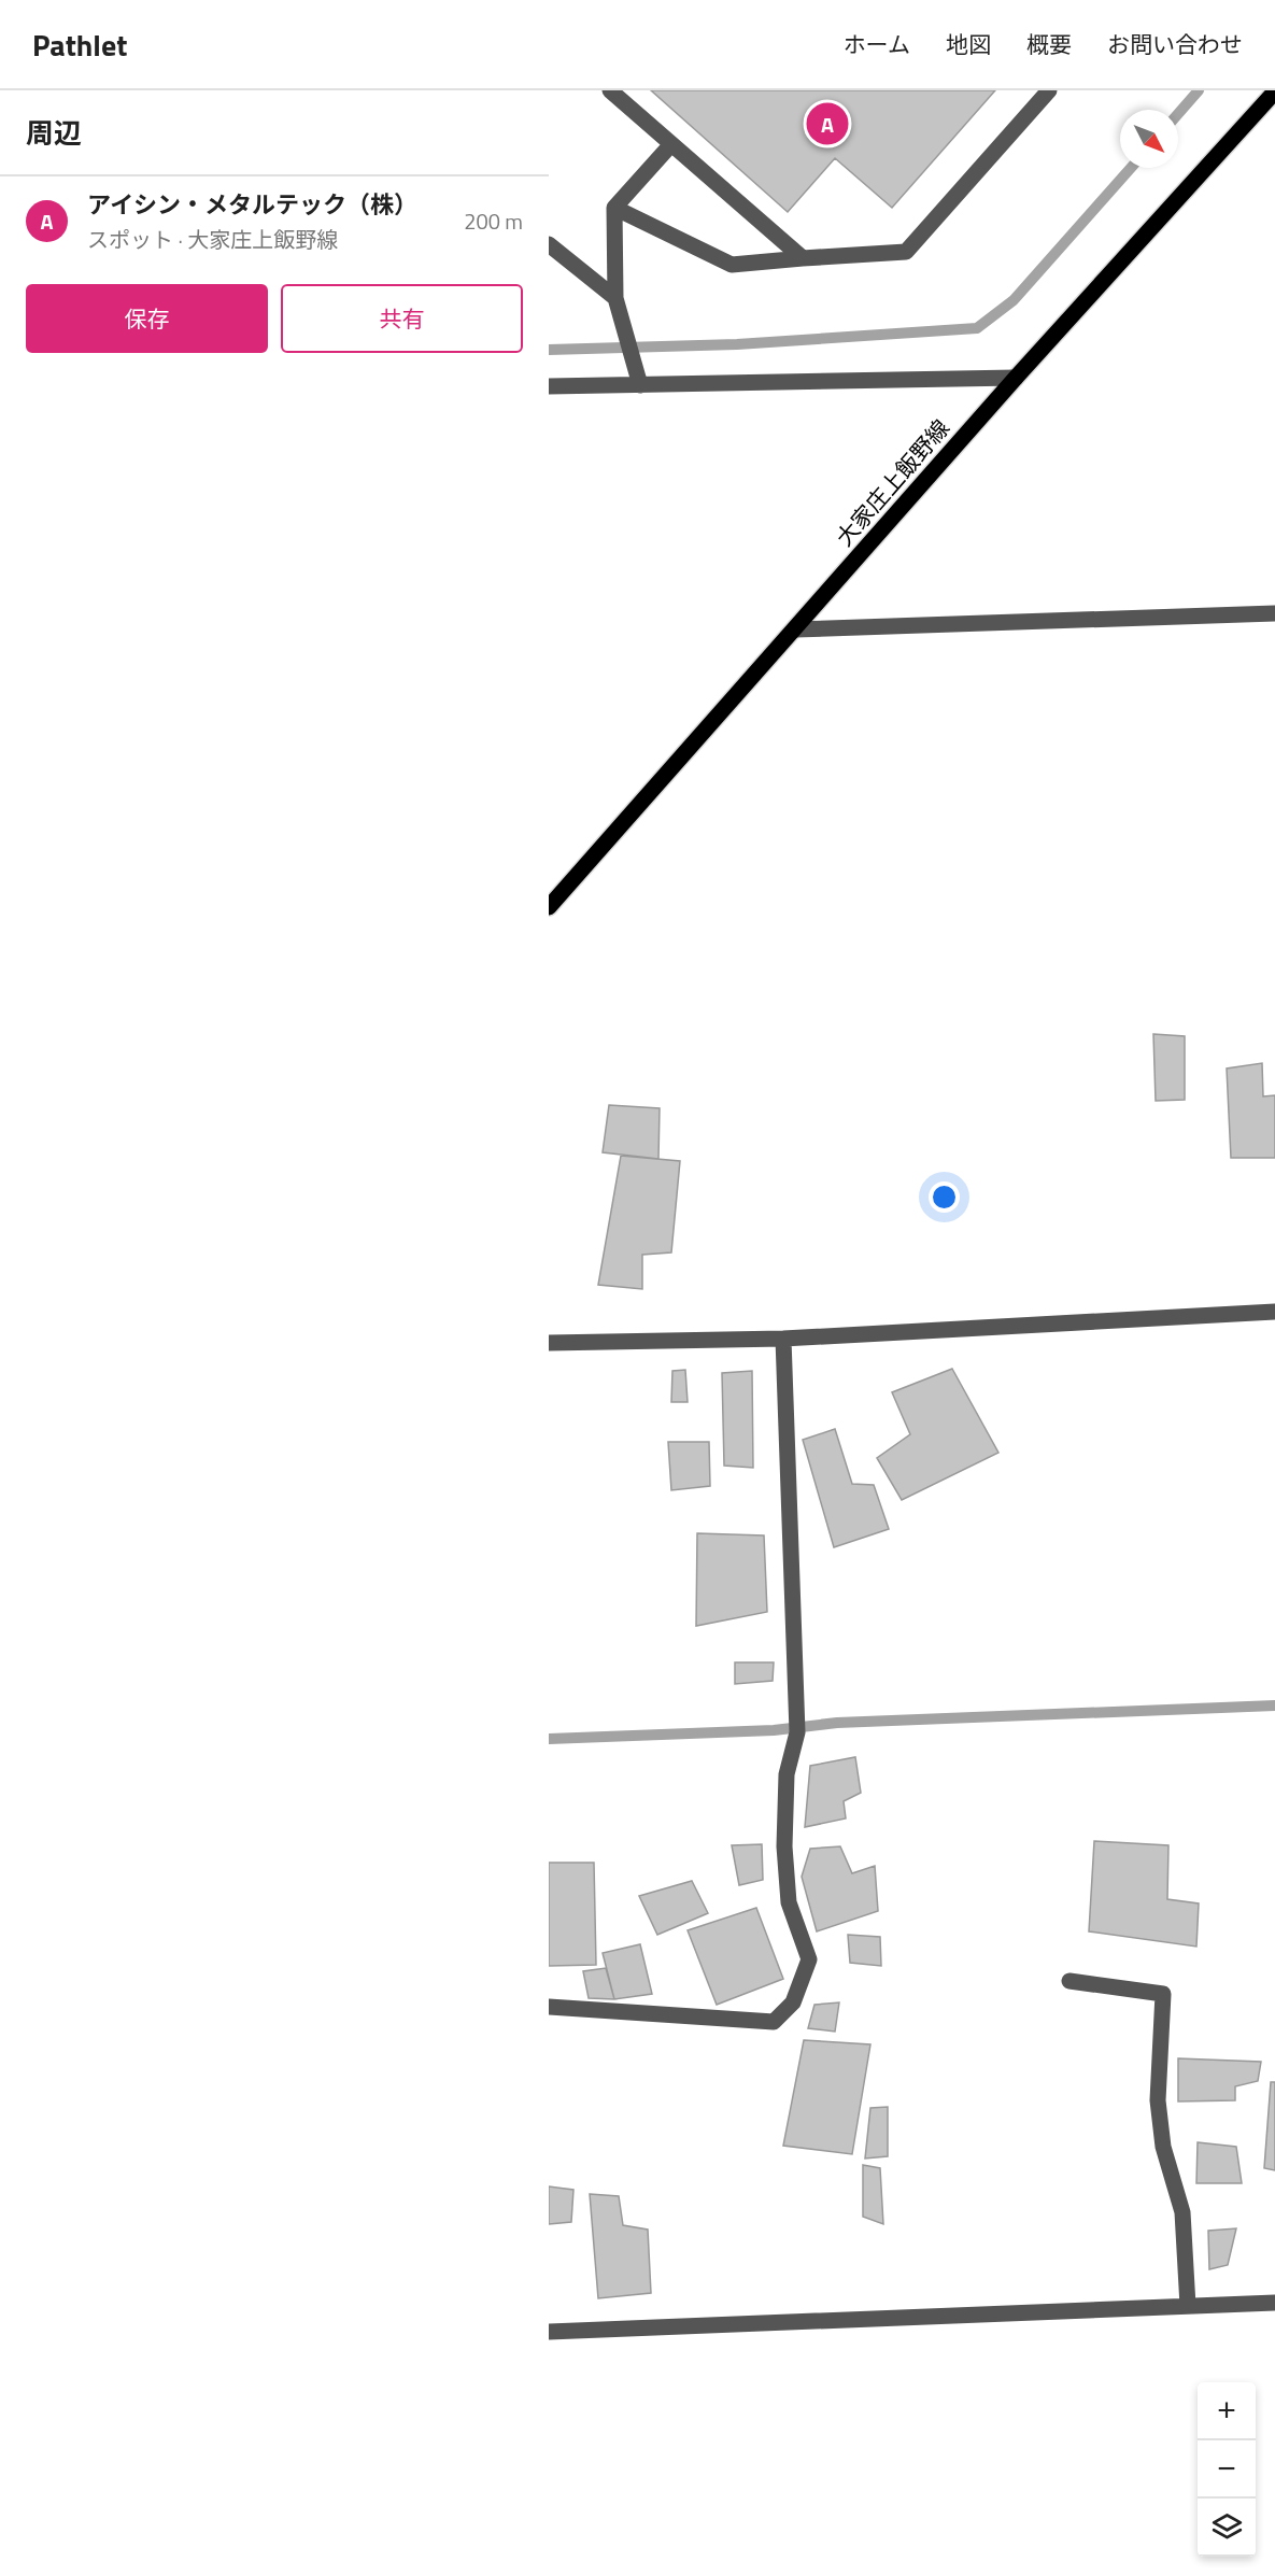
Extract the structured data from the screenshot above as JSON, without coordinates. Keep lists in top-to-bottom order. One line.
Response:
{"streets":{"main road":["大家庄上飯野線"]},"north":"bottom right","page":{"header":"Pathlet","nav":["ホーム","地図","概要","お問い合わせ"],"heading":"周辺","pins":"A","list":[{"mark":"A","name":"アイシン・メタルテック（株）","note":"スポット · 大家庄上飯野線","value":"200 m"}],"buttons":["保存","共有"],"map_buttons":["+","−"]}}
